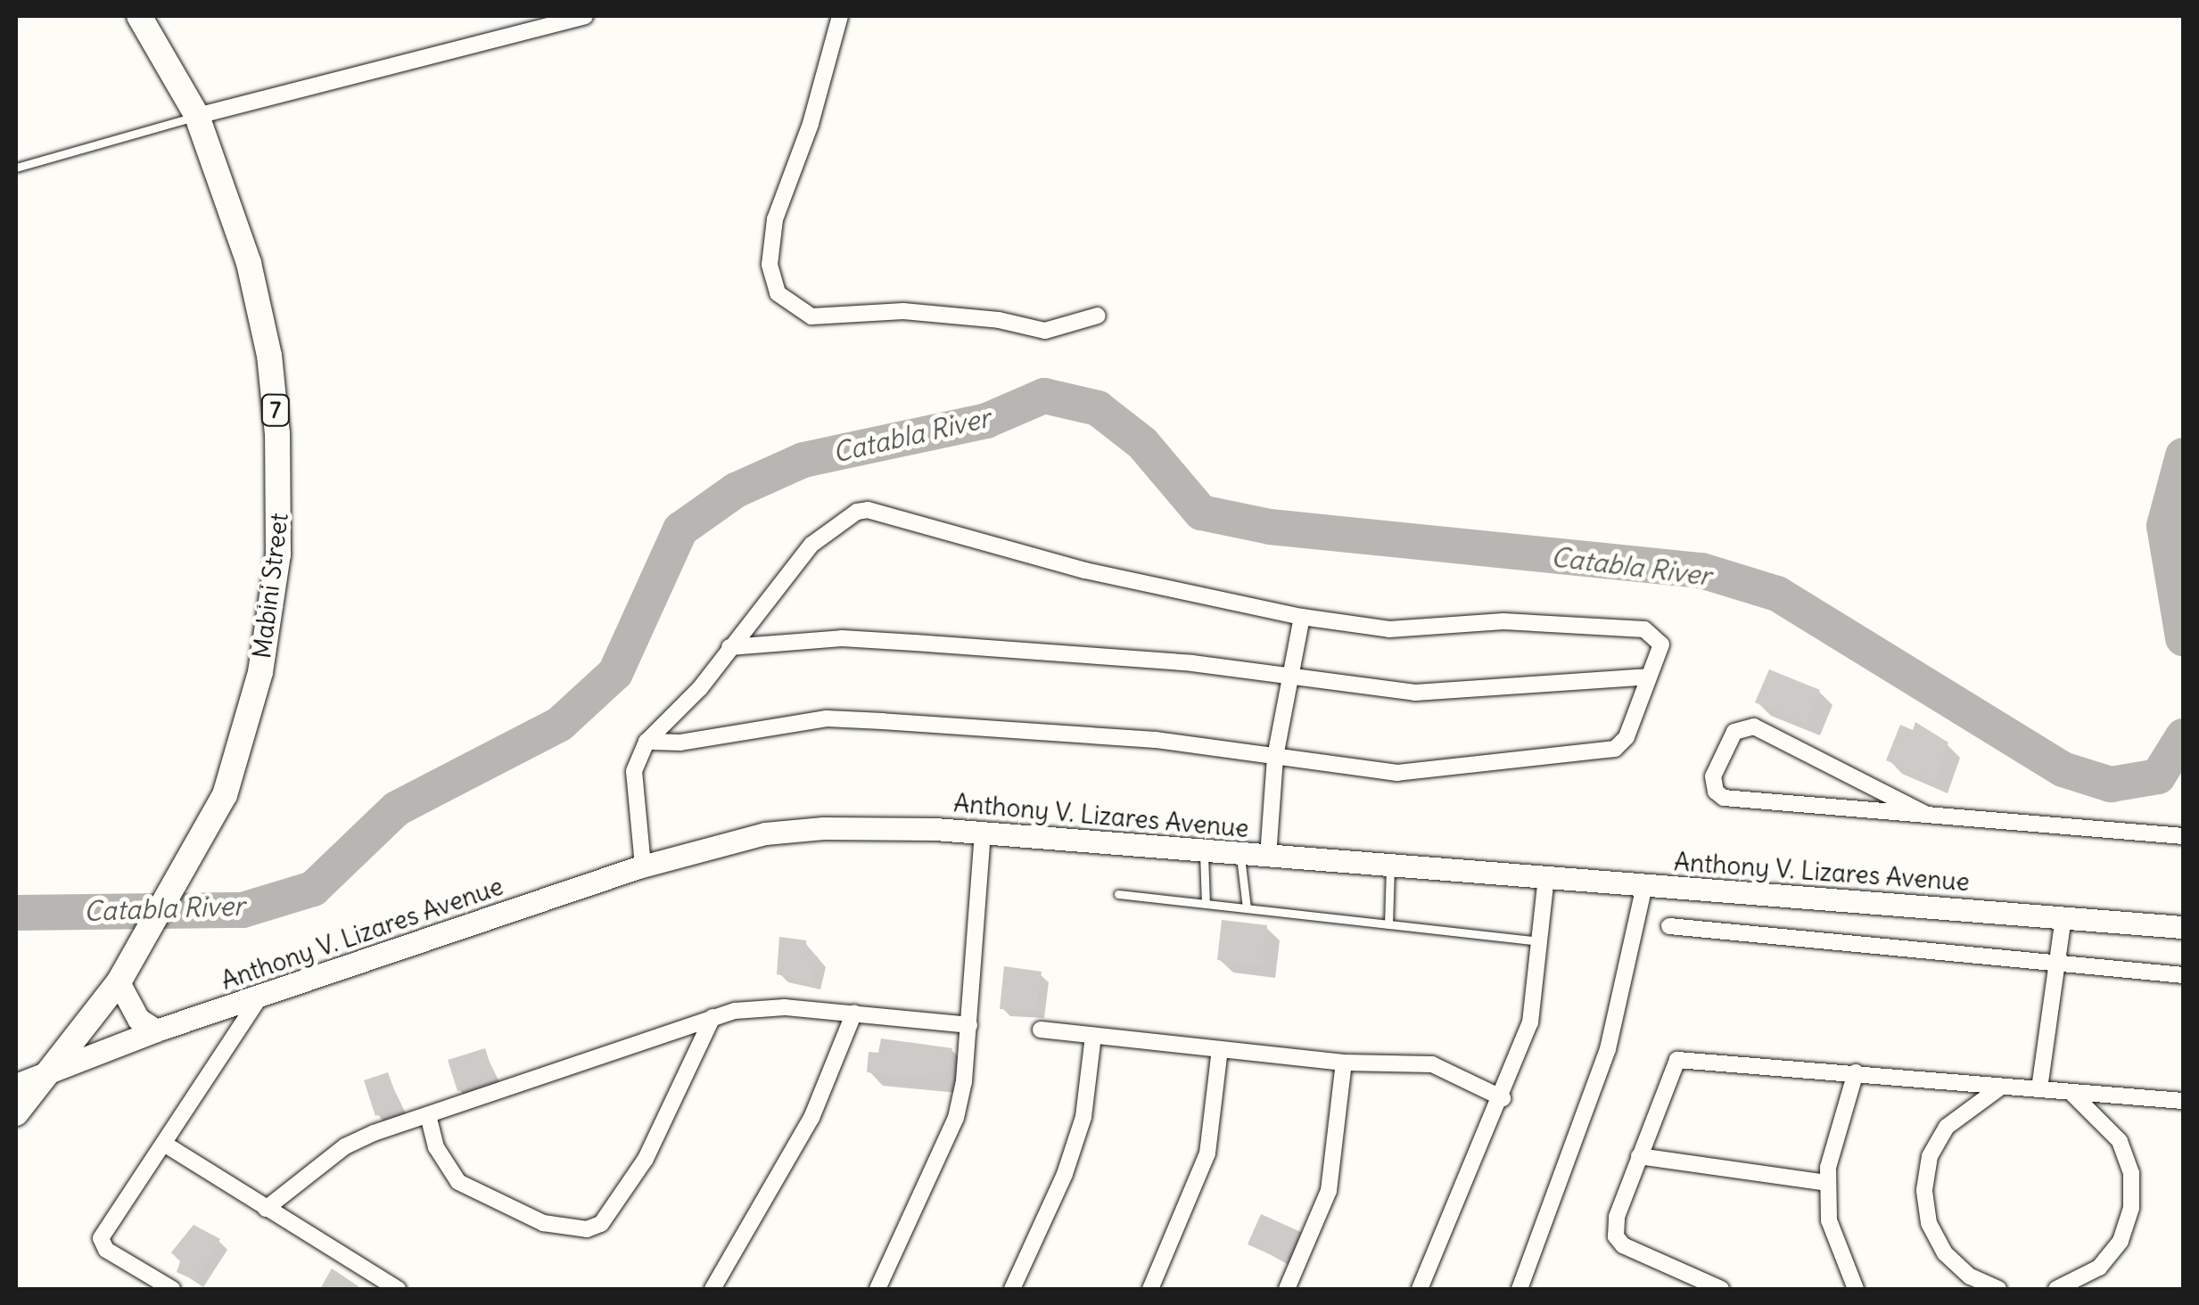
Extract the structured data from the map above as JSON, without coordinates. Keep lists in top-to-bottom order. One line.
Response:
{"streets":{"main road":["7","Mabini Street","Anthony V. Lizares Avenue"]},"crossings":[["Mabini Street","Anthony V. Lizares Avenue"]],"water":["Catabla River"]}
